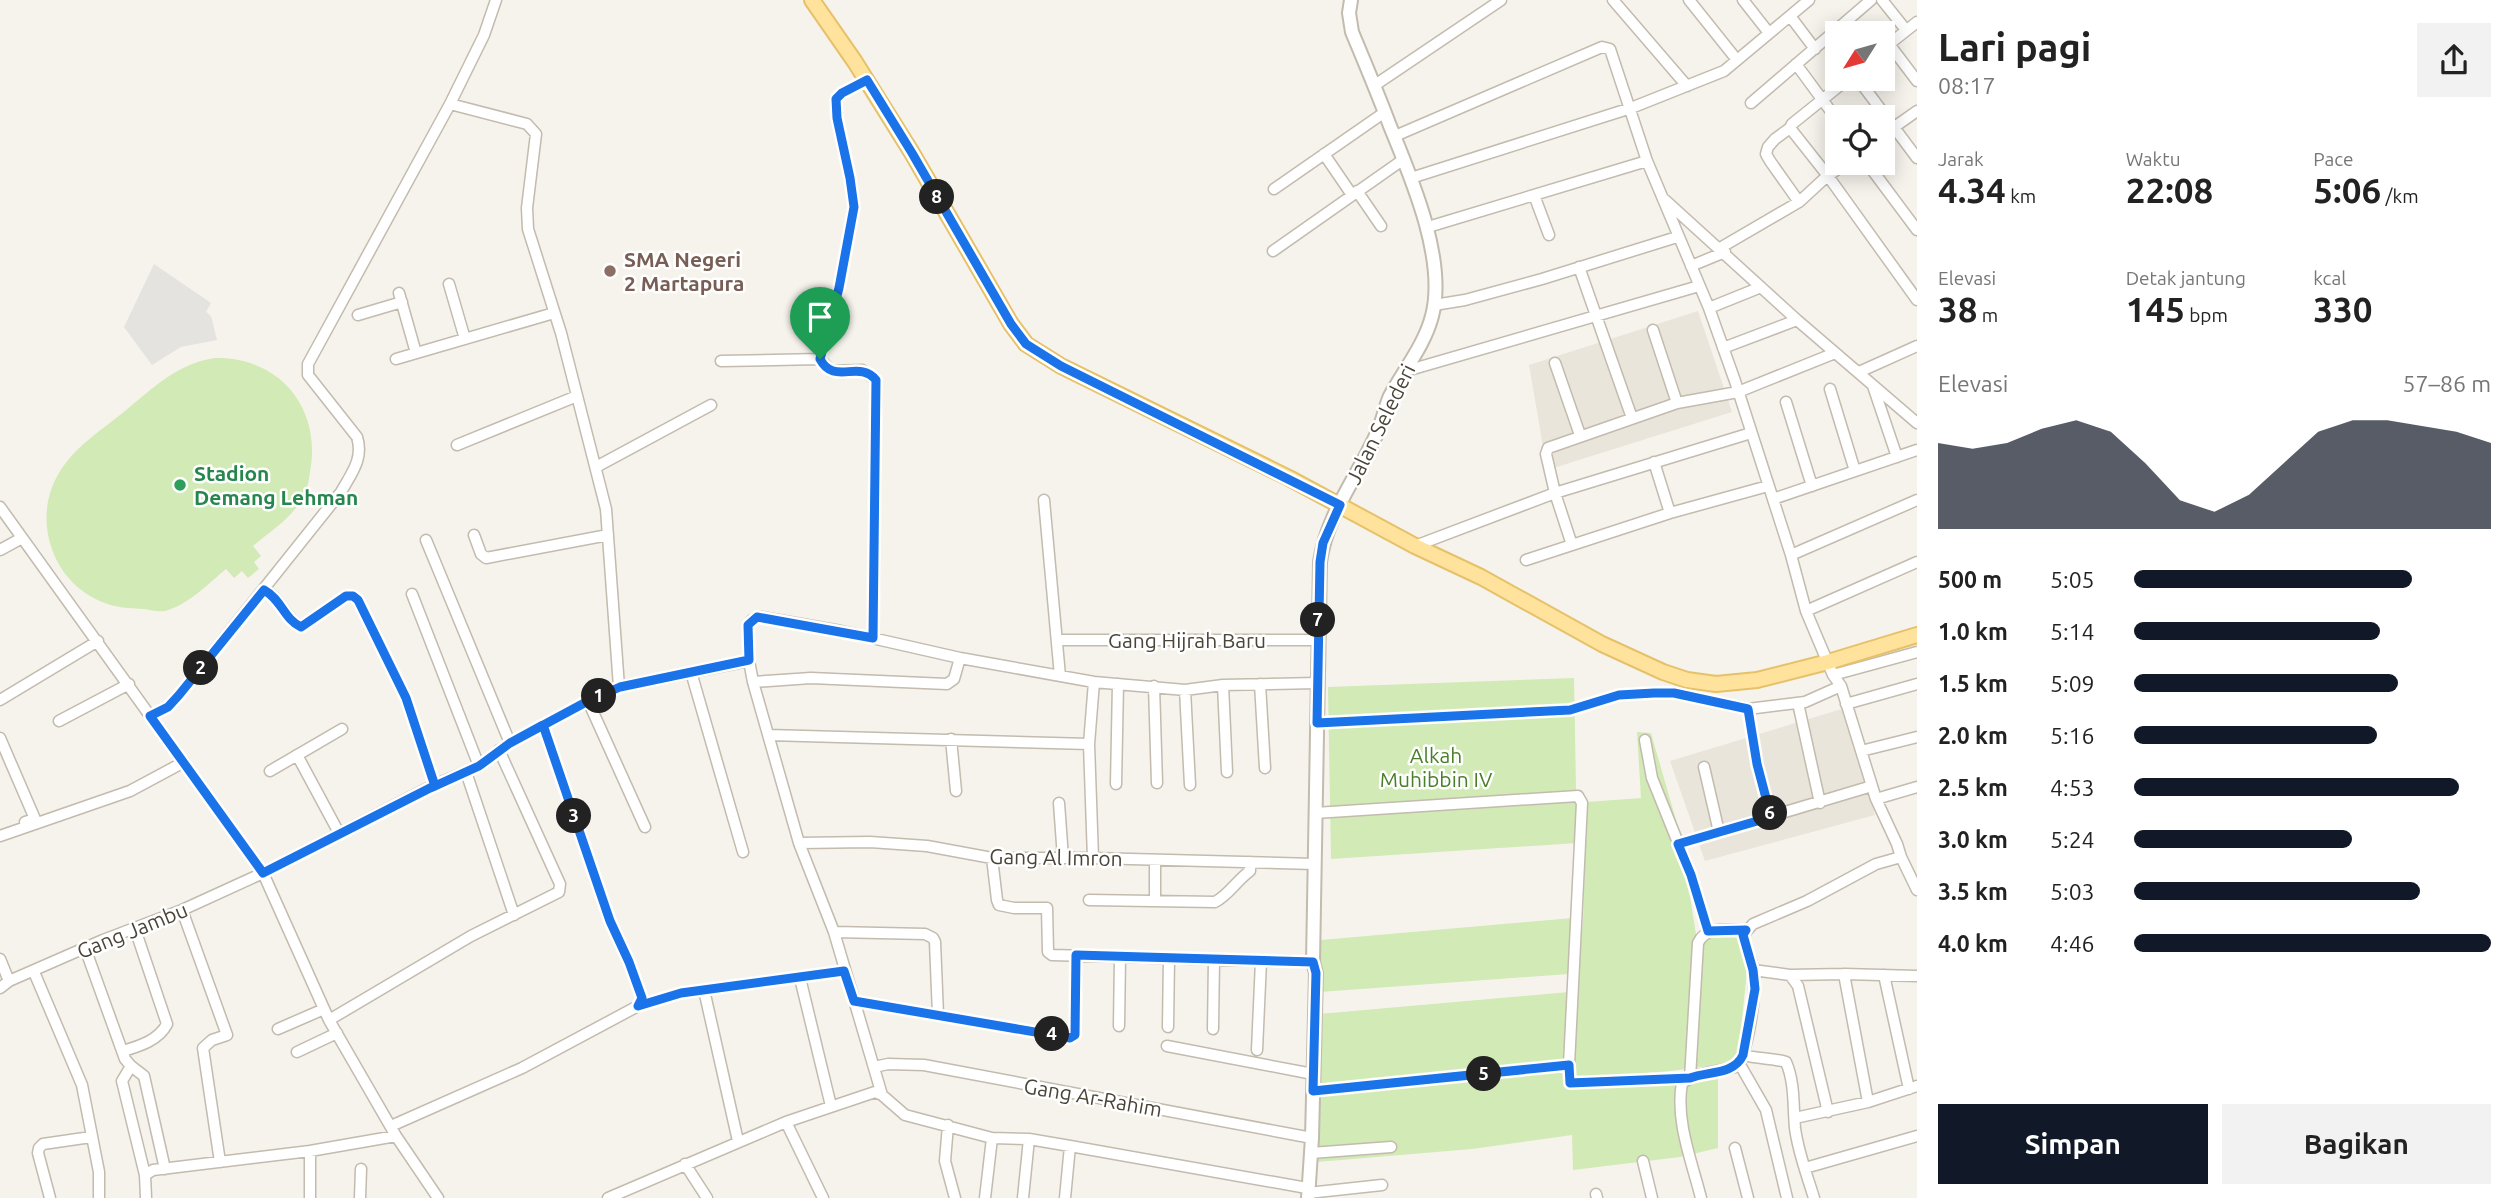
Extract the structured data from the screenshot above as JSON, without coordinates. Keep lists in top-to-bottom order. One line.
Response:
{"streets":{"street":["Jalan Selederi","Gang Hijrah Baru","Gang Al Imron","Gang Jambu","Gang Ar-Rahim"]},"crossings":[["Jalan Selederi","Gang Hijrah Baru"],["Jalan Selederi","Gang Al Imron"],["Jalan Selederi","Gang Ar-Rahim"]],"parks":["Alkah Muhibbin IV"],"places":["SMA Negeri 2 Martapura","Stadion Demang Lehman"],"north":"bottom left","page":{"heading":["Lari pagi","08:17"],"stats":[["Jarak","4.34 km"],["Waktu","22:08"],["Pace","5:06 /km"],["Elevasi","38 m"],["Detak jantung","145 bpm"],["kcal","330"]],"pins":["8","7","2","1","6","3","4","5"],"chart":["Elevasi","57–86 m"],"list":[{"name":"500 m","note":"5:05"},{"name":"1.0 km","note":"5:14"},{"name":"1.5 km","note":"5:09"},{"name":"2.0 km","note":"5:16"},{"name":"2.5 km","note":"4:53"},{"name":"3.0 km","note":"5:24"},{"name":"3.5 km","note":"5:03"},{"name":"4.0 km","note":"4:46"}],"buttons":["Simpan","Bagikan"]}}
